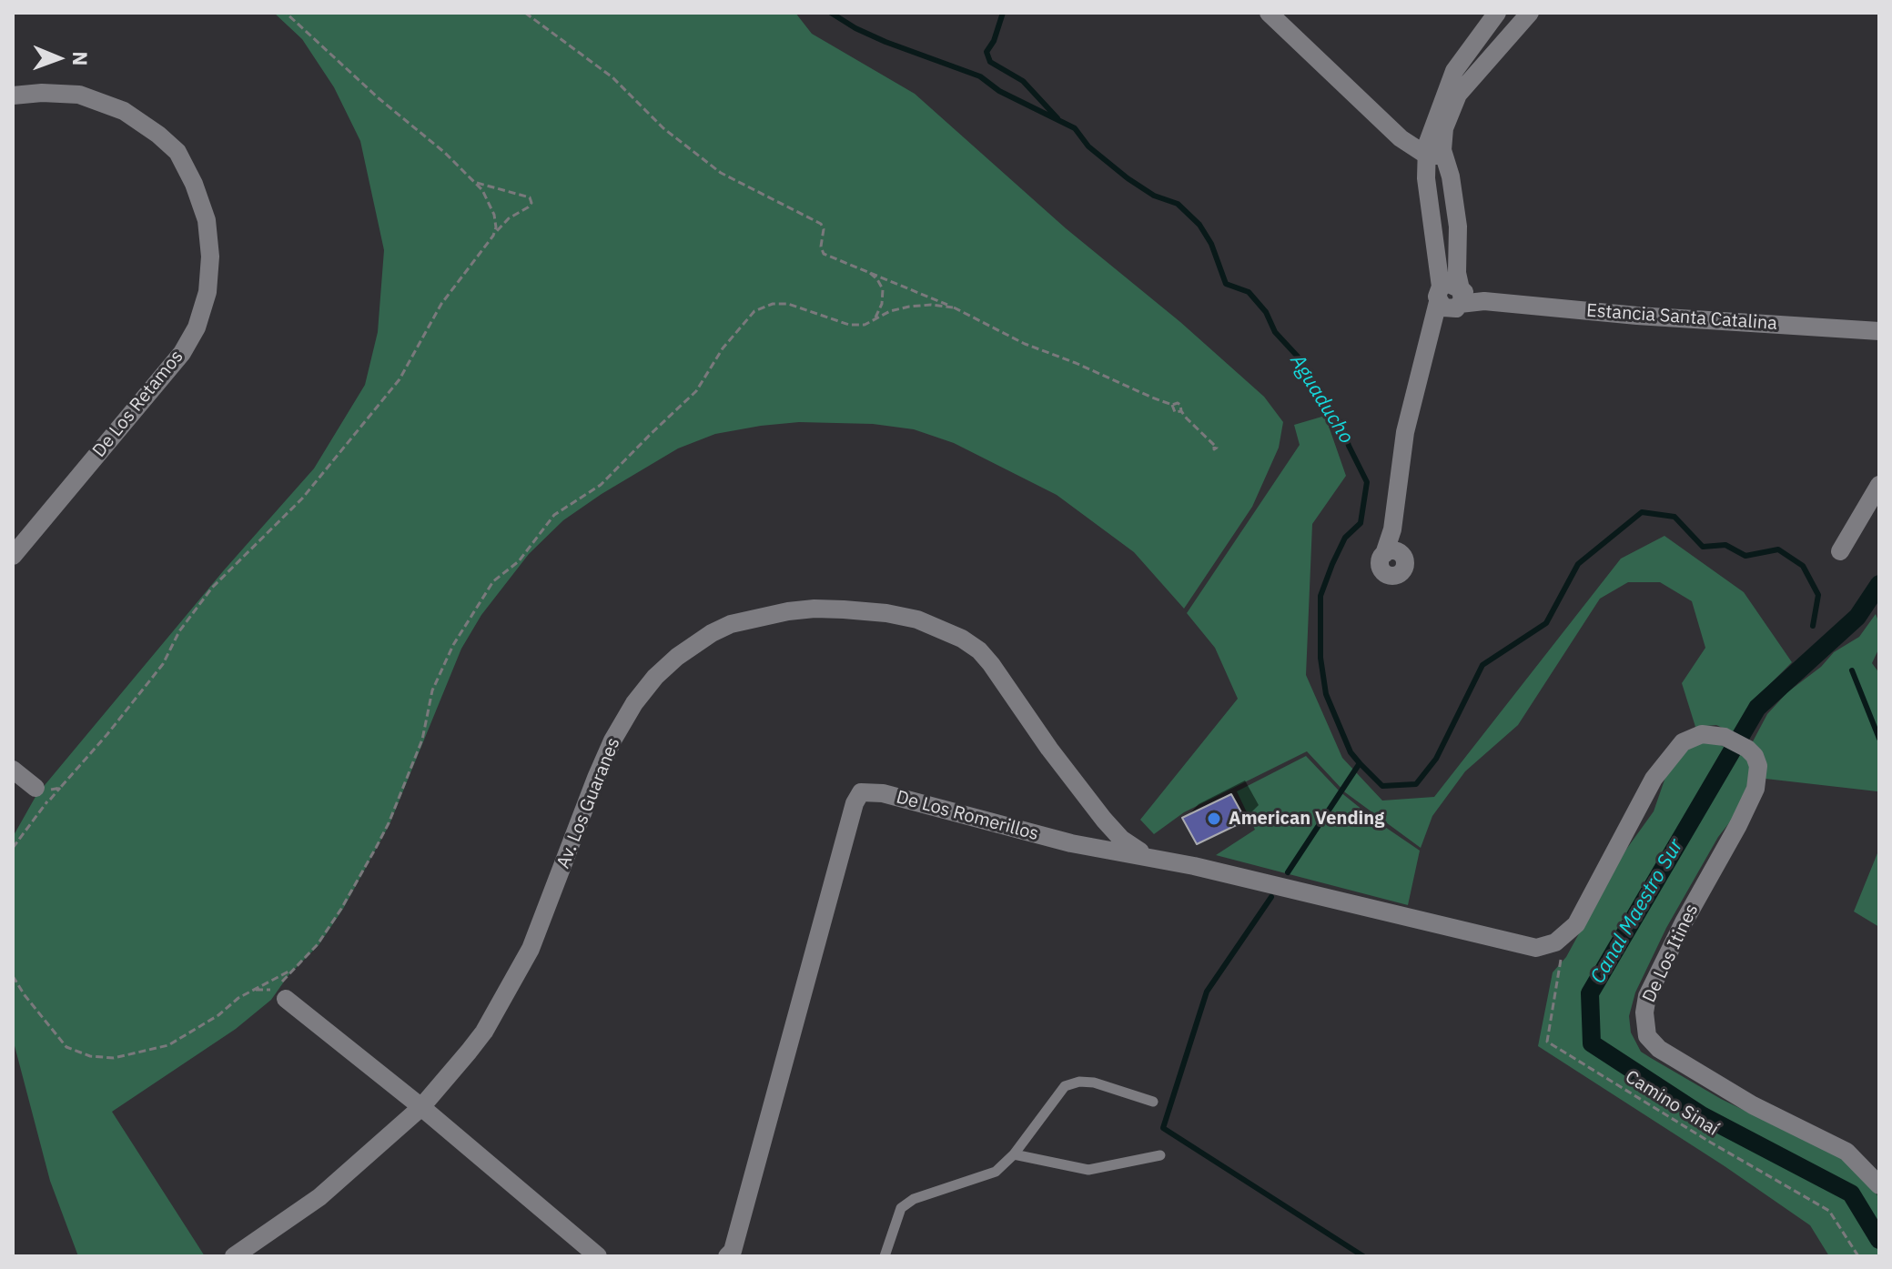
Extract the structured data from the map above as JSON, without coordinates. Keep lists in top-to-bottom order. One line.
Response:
{"streets":{"street":["Estancia Santa Catalina","De Los Retamos","Av. Los Guaranes","De Los Romerillos","De Los Itines"],"path":["Camino Sinaí"]},"crossings":[["Av. Los Guaranes","De Los Romerillos"],["De Los Romerillos","De Los Itines"],["De Los Romerillos","Camino Sinaí"],["De Los Itines","Camino Sinaí"]],"water":["Aguaducho","Canal Maestro Sur"],"places":["American Vending"],"north":"right"}
